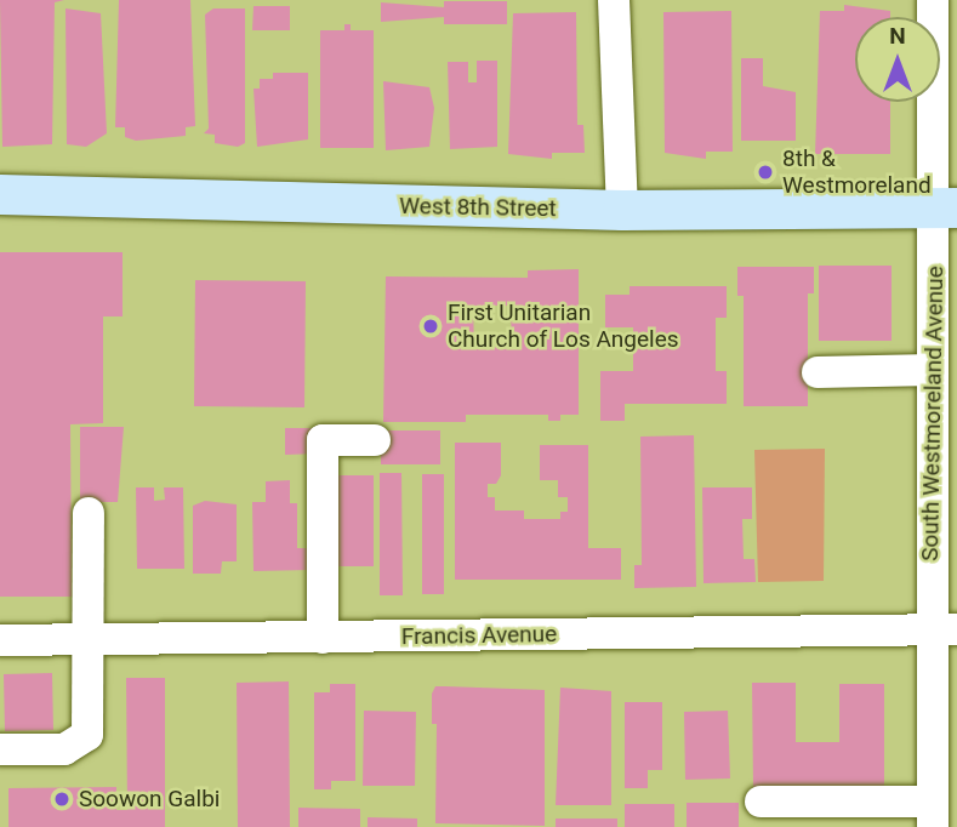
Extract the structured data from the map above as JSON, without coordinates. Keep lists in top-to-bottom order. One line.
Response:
{"streets":{"main road":["West 8th Street"],"street":["South Westmoreland Avenue","Francis Avenue"]},"crossings":[["West 8th Street","South Westmoreland Avenue"],["South Westmoreland Avenue","Francis Avenue"]],"places":["8th & Westmoreland","First Unitarian Church of Los Angeles","Soowon Galbi"],"north":"top"}
